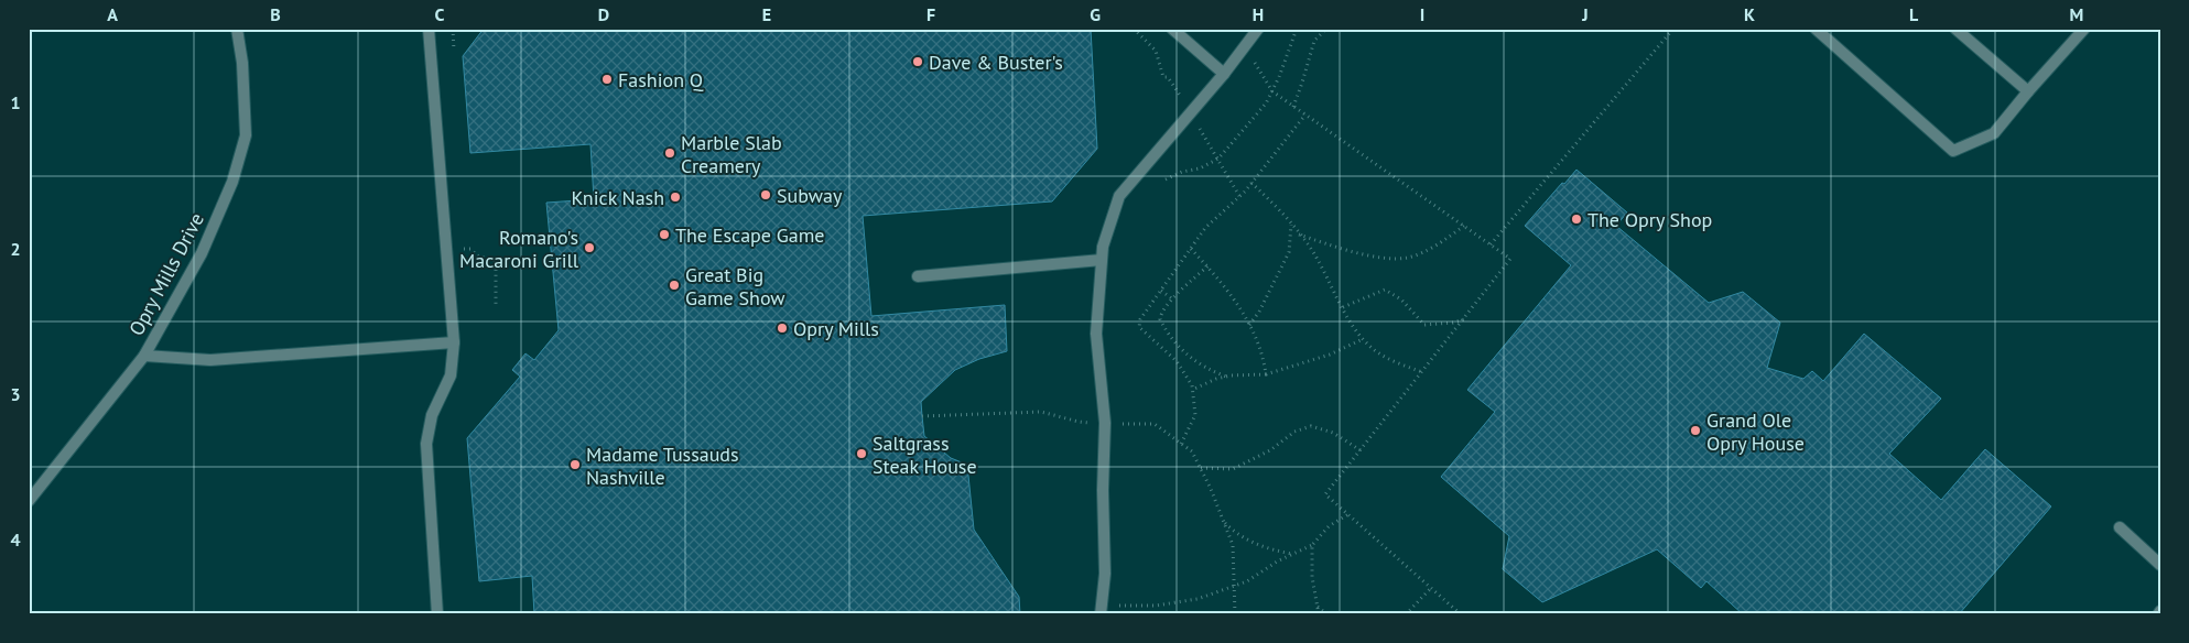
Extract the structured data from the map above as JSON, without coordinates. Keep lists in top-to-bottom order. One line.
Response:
{"streets":{"lane":["Opry Mills Drive"]},"places":["Dave & Buster's","Fashion Q","Marble Slab Creamery","Subway","Knick Nash","The Opry Shop","The Escape Game","Romano's Macaroni Grill","Great Big Game Show","Opry Mills","Grand Ole Opry House","Saltgrass Steak House","Madame Tussauds Nashville"],"grid":{"columns":["A","B","C","D","E","F","G","H","I","J","K","L","M"],"rows":["1","2","3","4"]}}
